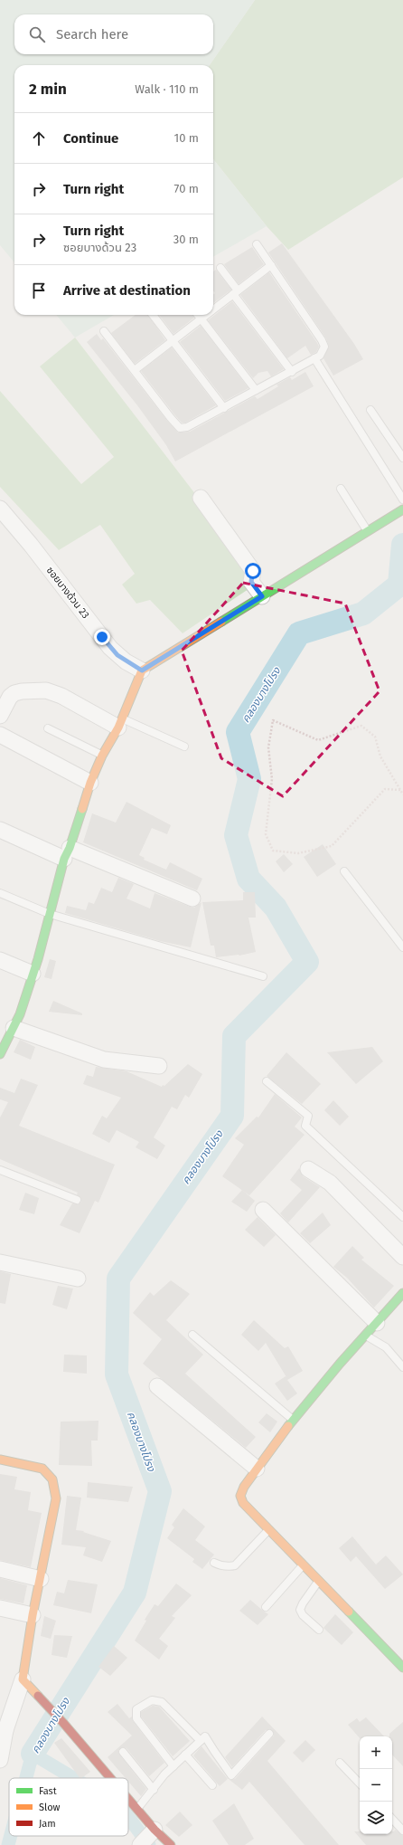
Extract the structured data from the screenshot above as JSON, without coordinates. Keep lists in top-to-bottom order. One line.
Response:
{"streets":{"street":["ซอยบางด้วน 23"]},"water":["คลองบางโปรง"],"legend":["Fast","Slow","Jam"],"page":{"search":"Search here","heading":["2 min","Walk · 110 m"],"list":[["Continue","10 m"],["Turn right","70 m"],["Turn right","ซอยบางด้วน 23","30 m"],"Arrive at destination"],"map_buttons":["+","−"]}}
